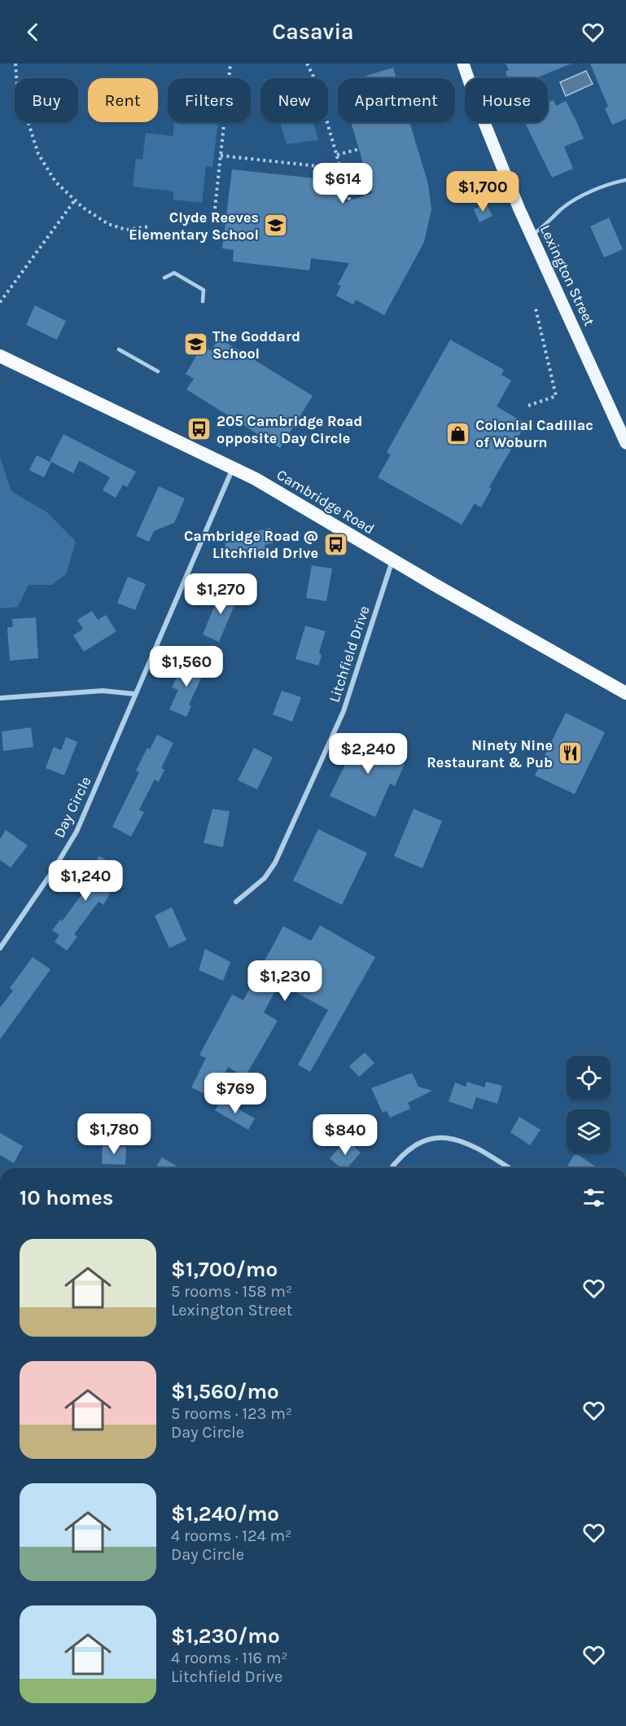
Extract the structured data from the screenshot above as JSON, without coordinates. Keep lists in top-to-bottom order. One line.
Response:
{"streets":{"highway":["Cambridge Road"],"main road":["Lexington Street"],"street":["Litchfield Drive","Day Circle"]},"crossings":[["Cambridge Road","Litchfield Drive"],["Cambridge Road","Day Circle"]],"places":{"school or university":["Clyde Reeves Elementary School","The Goddard School"],"bus stop":["205 Cambridge Road opposite Day Circle","Cambridge Road @ Litchfield Drive"],"shop":["Colonial Cadillac of Woburn"],"restaurant":["Ninety Nine Restaurant & Pub"]},"page":{"header":"Casavia","chip":["Buy","Rent","Filters","New","Apartment","House"],"price":["$614","$1,700","$1,270","$1,560","$2,240","$1,240","$1,230","$769","$1,780","$840"],"heading":"10 homes","list":[{"name":"$1,700/mo","note":"5 rooms · 158 m² · Lexington Street"},{"name":"$1,560/mo","note":"5 rooms · 123 m² · Day Circle"},{"name":"$1,240/mo","note":"4 rooms · 124 m² · Day Circle"},{"name":"$1,230/mo","note":"4 rooms · 116 m² · Litchfield Drive"}]}}
